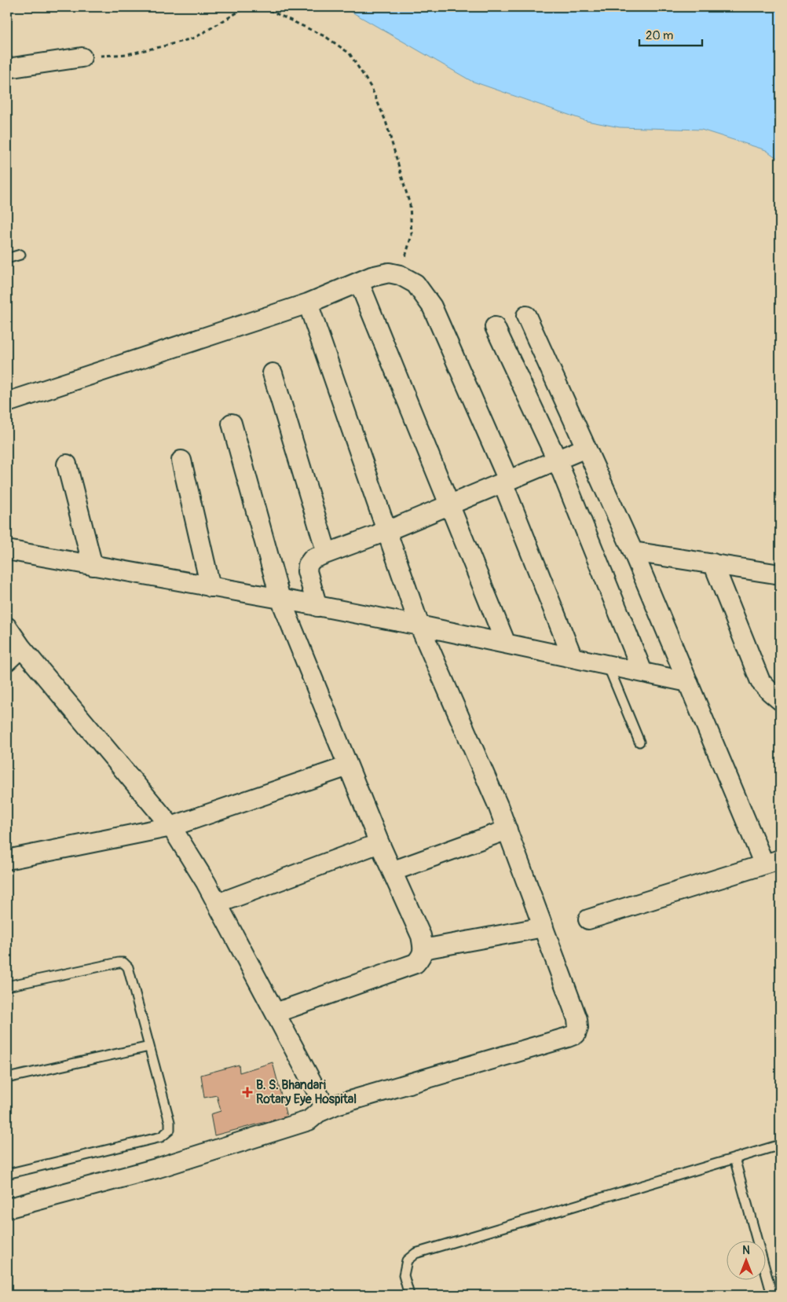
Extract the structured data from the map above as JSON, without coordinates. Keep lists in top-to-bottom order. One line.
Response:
{"places":{"health":["B. S. Bhandari Rotary Eye Hospital"]},"scale_bar":"20 m","north":"top"}
